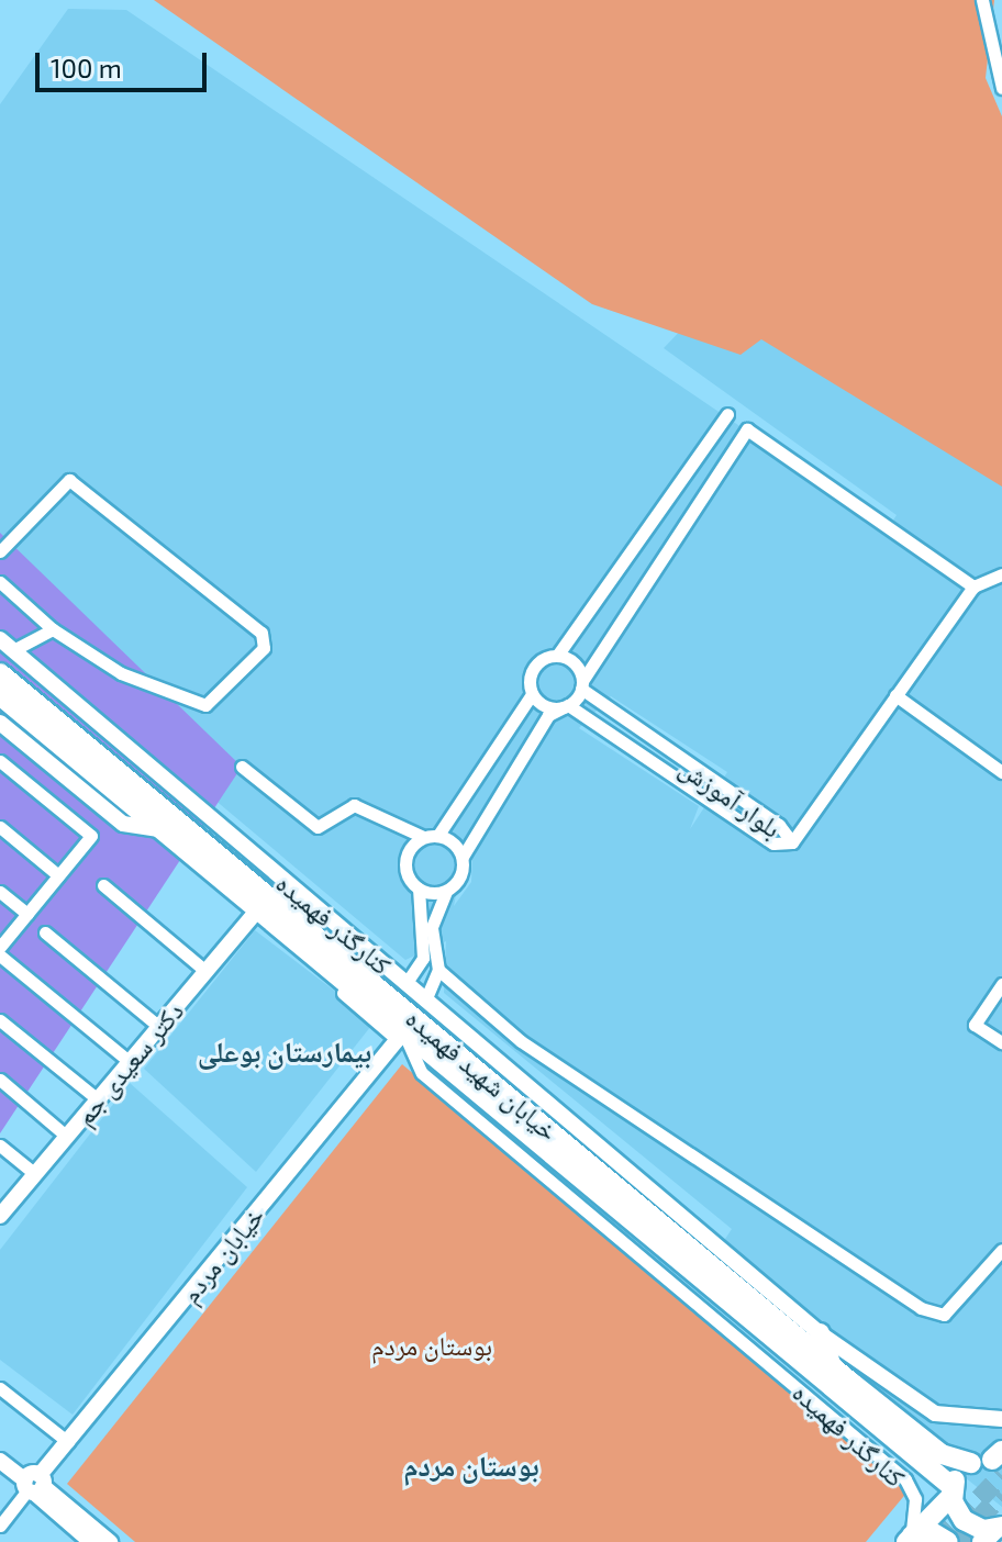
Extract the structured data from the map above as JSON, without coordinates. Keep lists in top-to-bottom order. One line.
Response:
{"streets":{"main road":["خیابان شهید فهمیده"],"street":["بلوار آموزش","کنارگذر فهمیده","دکتر سعیدی جم","خیابان مردم"]},"crossings":[["کنارگذر فهمیده","خیابان شهید فهمیده"],["کنارگذر فهمیده","خیابان مردم"],["دکتر سعیدی جم","خیابان شهید فهمیده"],["خیابان شهید فهمیده","خیابان مردم"]],"districts":["بیمارستان بوعلی","بوستان مردم"],"parks":["بوستان مردم"],"scale_bar":"100 m"}
